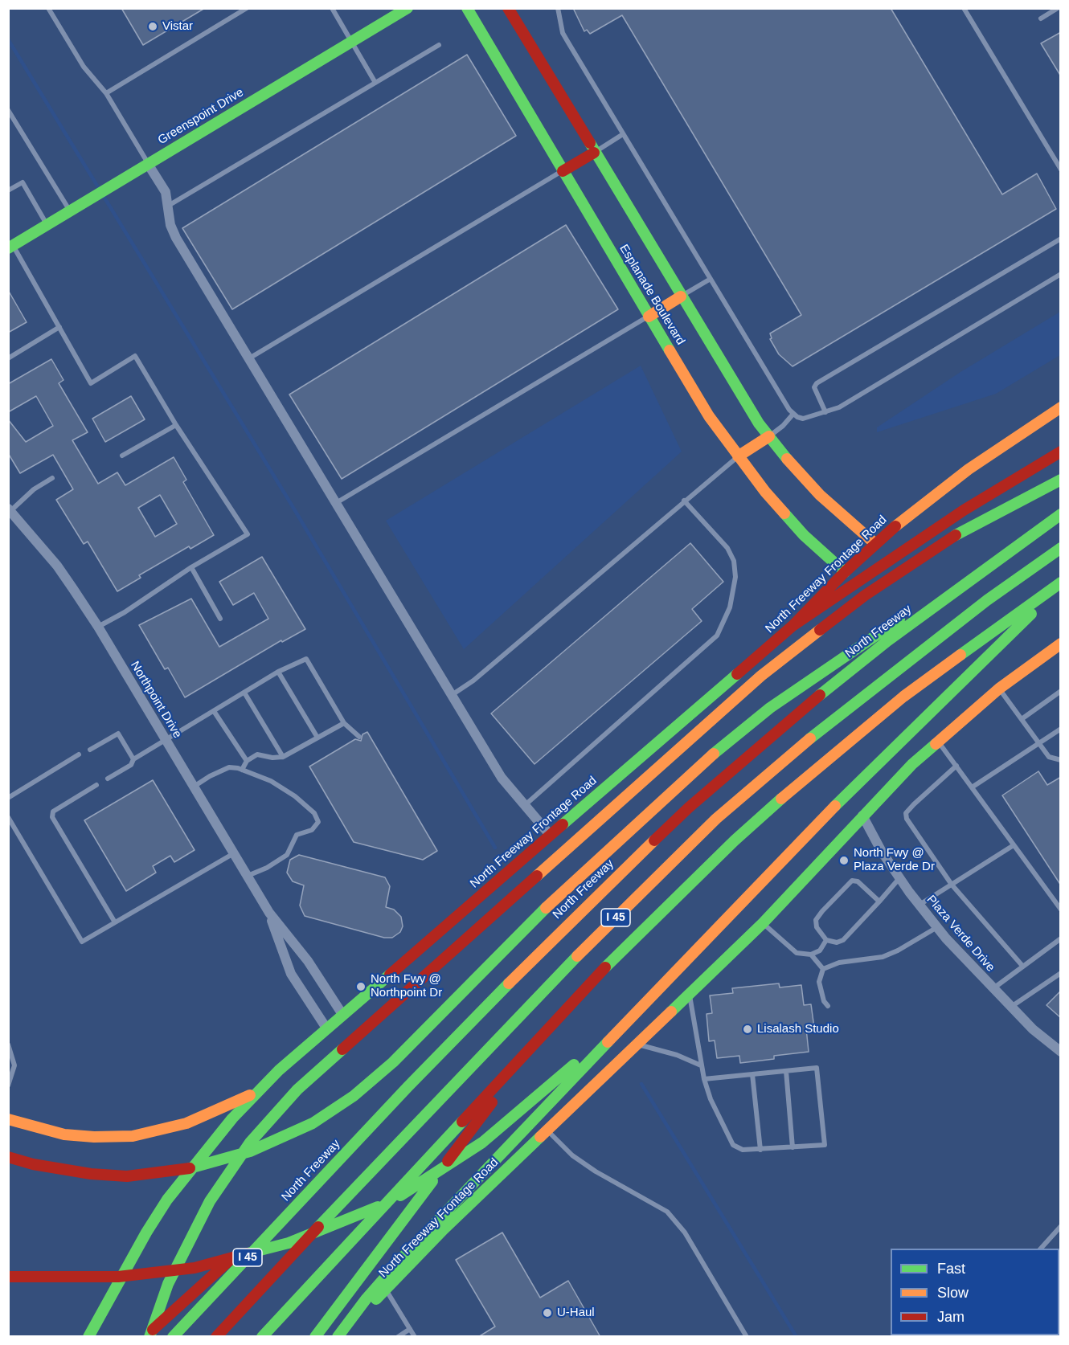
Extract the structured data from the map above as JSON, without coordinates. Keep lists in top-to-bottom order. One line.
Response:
{"streets":{"main road":["Greenspoint Drive","Esplanade Boulevard","North Freeway Frontage Road","North Freeway","I 45"],"street":["Northpoint Drive","Plaza Verde Drive"]},"crossings":[["Esplanade Boulevard","North Freeway Frontage Road"],["North Freeway Frontage Road","Northpoint Drive"],["North Freeway Frontage Road","Plaza Verde Drive"]],"places":["Vistar","North Fwy @ Plaza Verde Dr","North Fwy @ Northpoint Dr","Lisalash Studio","U-Haul"],"legend":["Fast","Slow","Jam"]}
